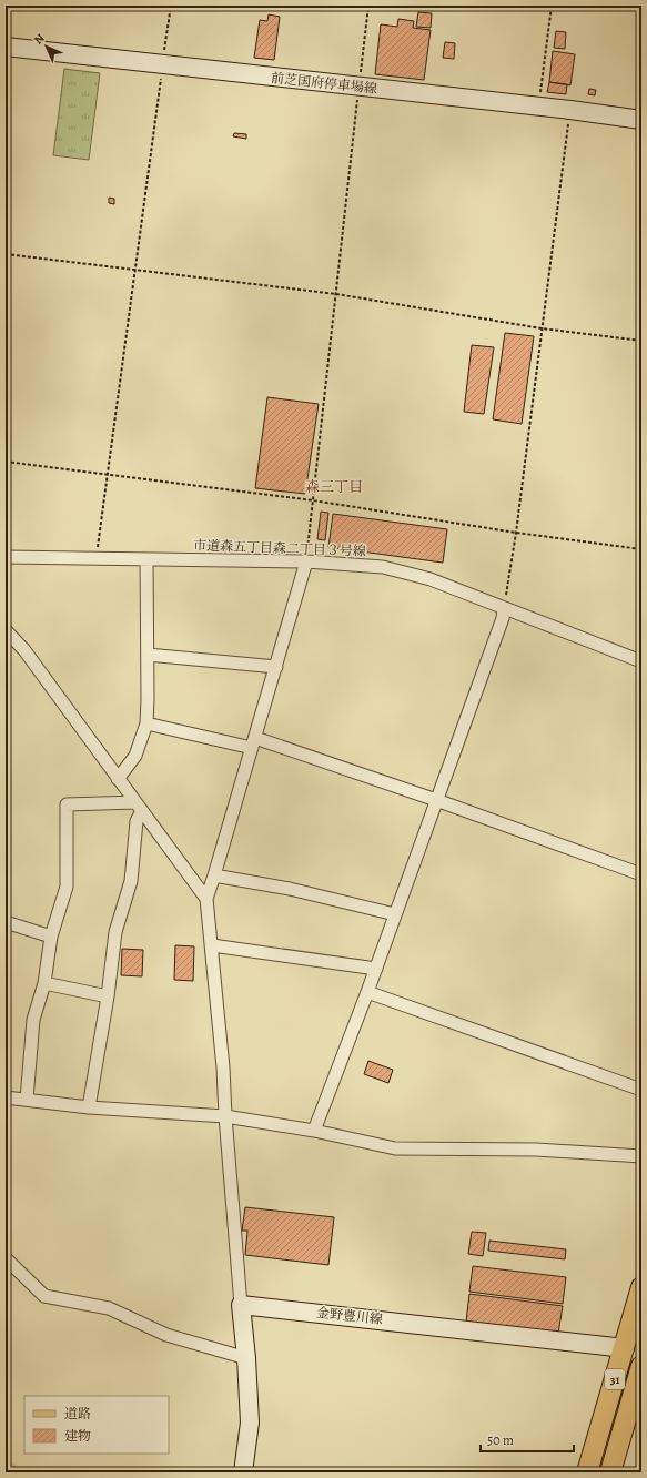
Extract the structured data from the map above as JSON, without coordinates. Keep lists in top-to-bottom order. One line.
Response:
{"streets":{"main road":["前芝国府停車場線","金野豊川線","31"],"street":["市道森五丁目森二丁目３号線"]},"crossings":[["金野豊川線","31"]],"districts":["森三丁目"],"legend":["道路","建物"],"scale_bar":"50 m","north":"top left"}
